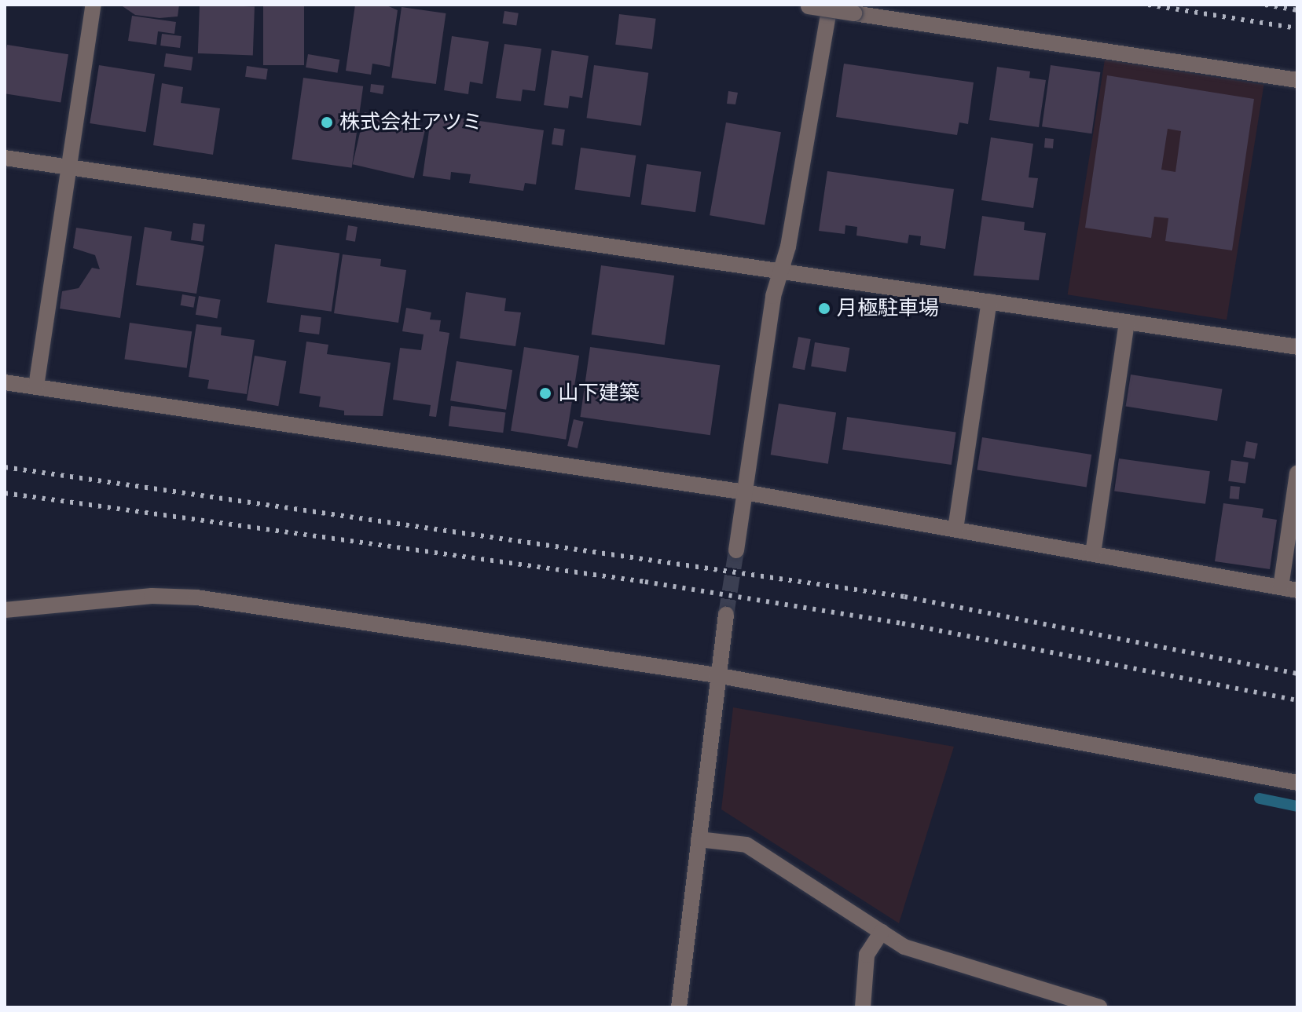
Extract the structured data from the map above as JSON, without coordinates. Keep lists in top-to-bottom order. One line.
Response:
{"places":["株式会社アツミ","月極駐車場","山下建築"]}
